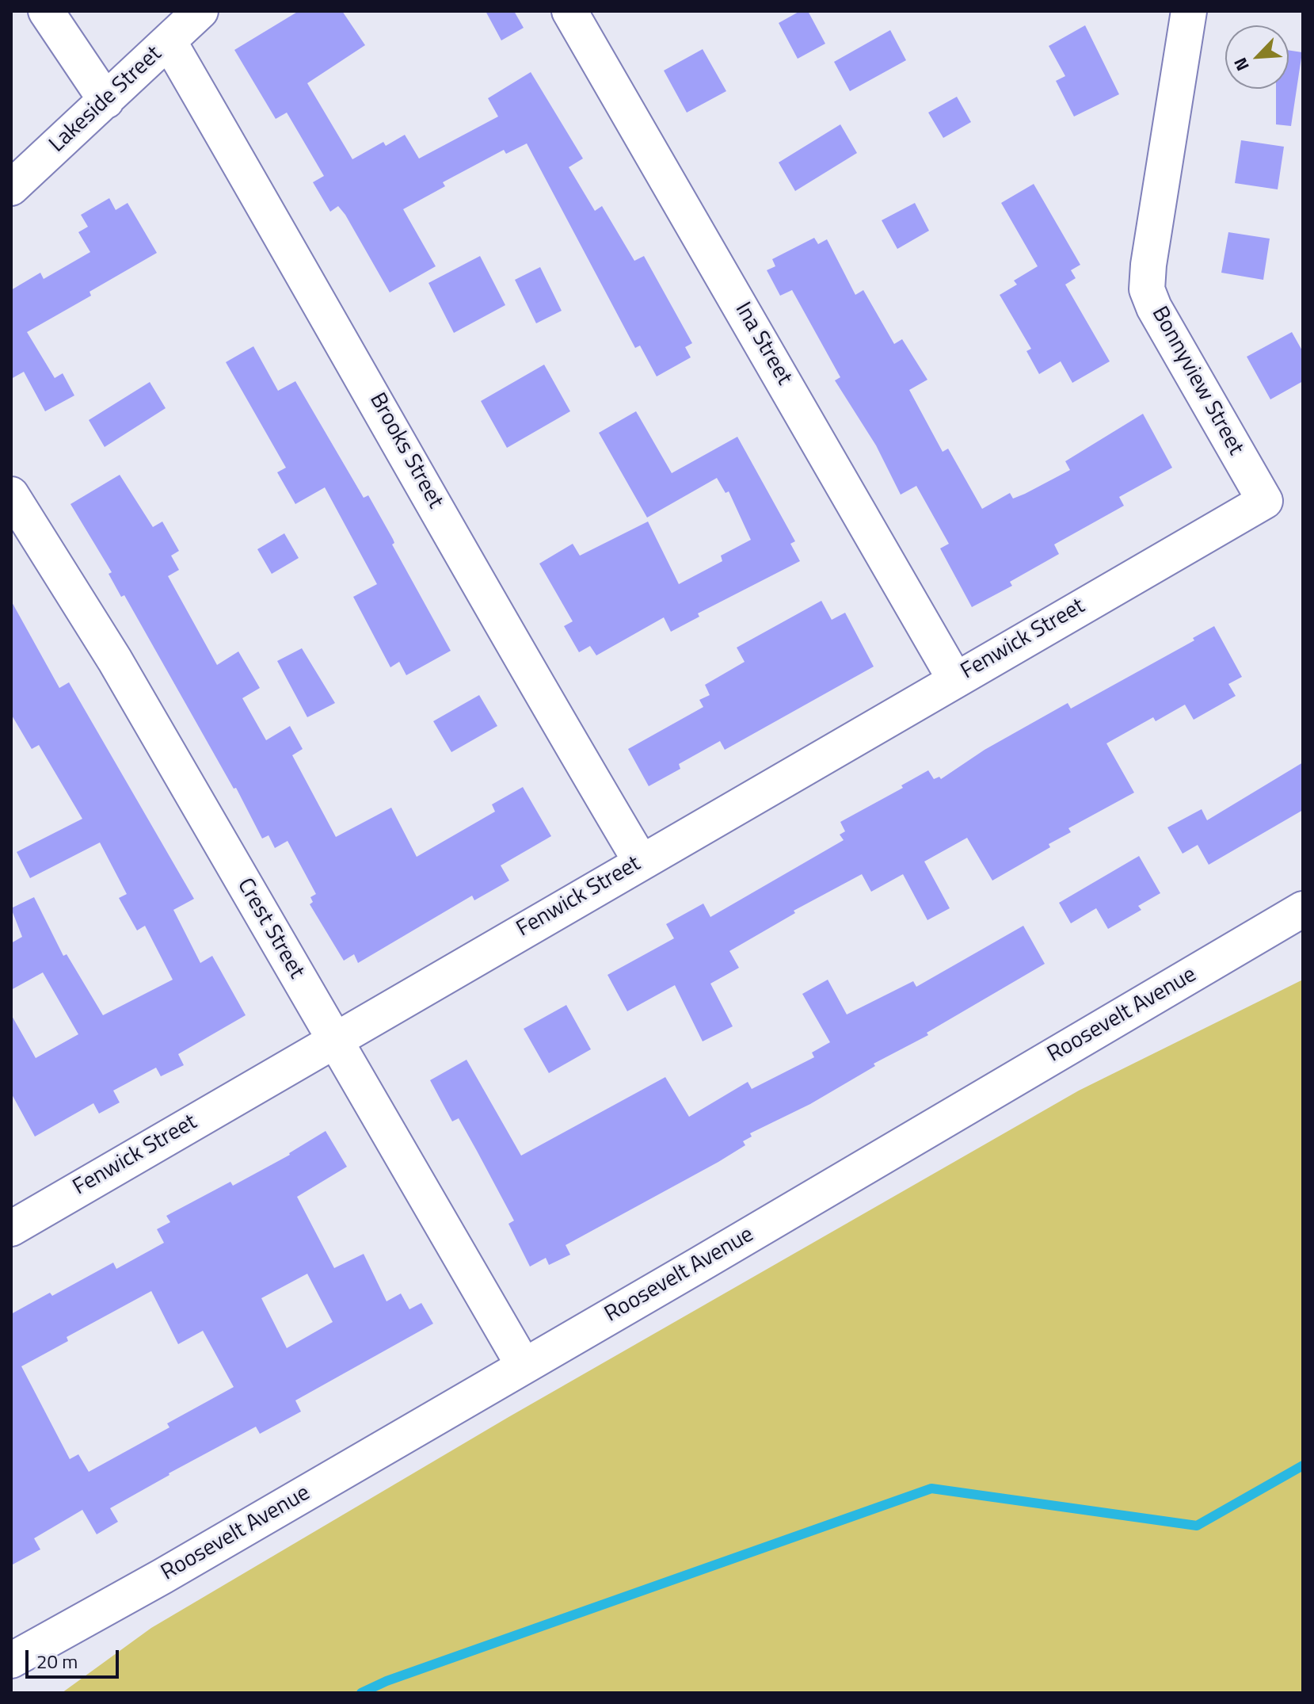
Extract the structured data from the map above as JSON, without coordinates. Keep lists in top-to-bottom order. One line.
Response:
{"streets":{"street":["Lakeside Street","Ina Street","Bonnyview Street","Brooks Street","Fenwick Street","Crest Street","Roosevelt Avenue"]},"crossings":[["Lakeside Street","Brooks Street"],["Ina Street","Fenwick Street"],["Bonnyview Street","Fenwick Street"],["Brooks Street","Fenwick Street"],["Fenwick Street","Crest Street"],["Crest Street","Roosevelt Avenue"]],"scale_bar":"20 m","north":"bottom left"}
